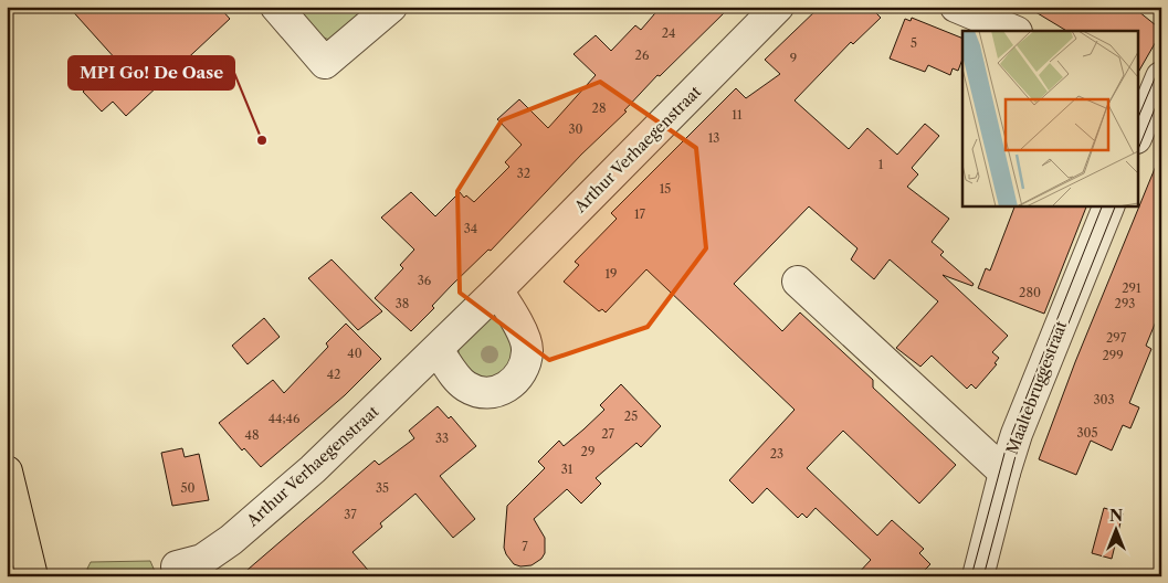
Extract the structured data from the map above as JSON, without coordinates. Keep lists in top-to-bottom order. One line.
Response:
{"streets":{"street":["Arthur Verhaegenstraat","Maaltebruggestraat"]},"places":["MPI Go! De Oase"],"house_numbers":["24","5","26","9","28","11","30","13","1","32","15","17","34","19","36","291","280","38","293","297","40","299","42","303","25","44;46","305","27","48","33","29","23","31","50","35","37","7"],"north":"top"}
